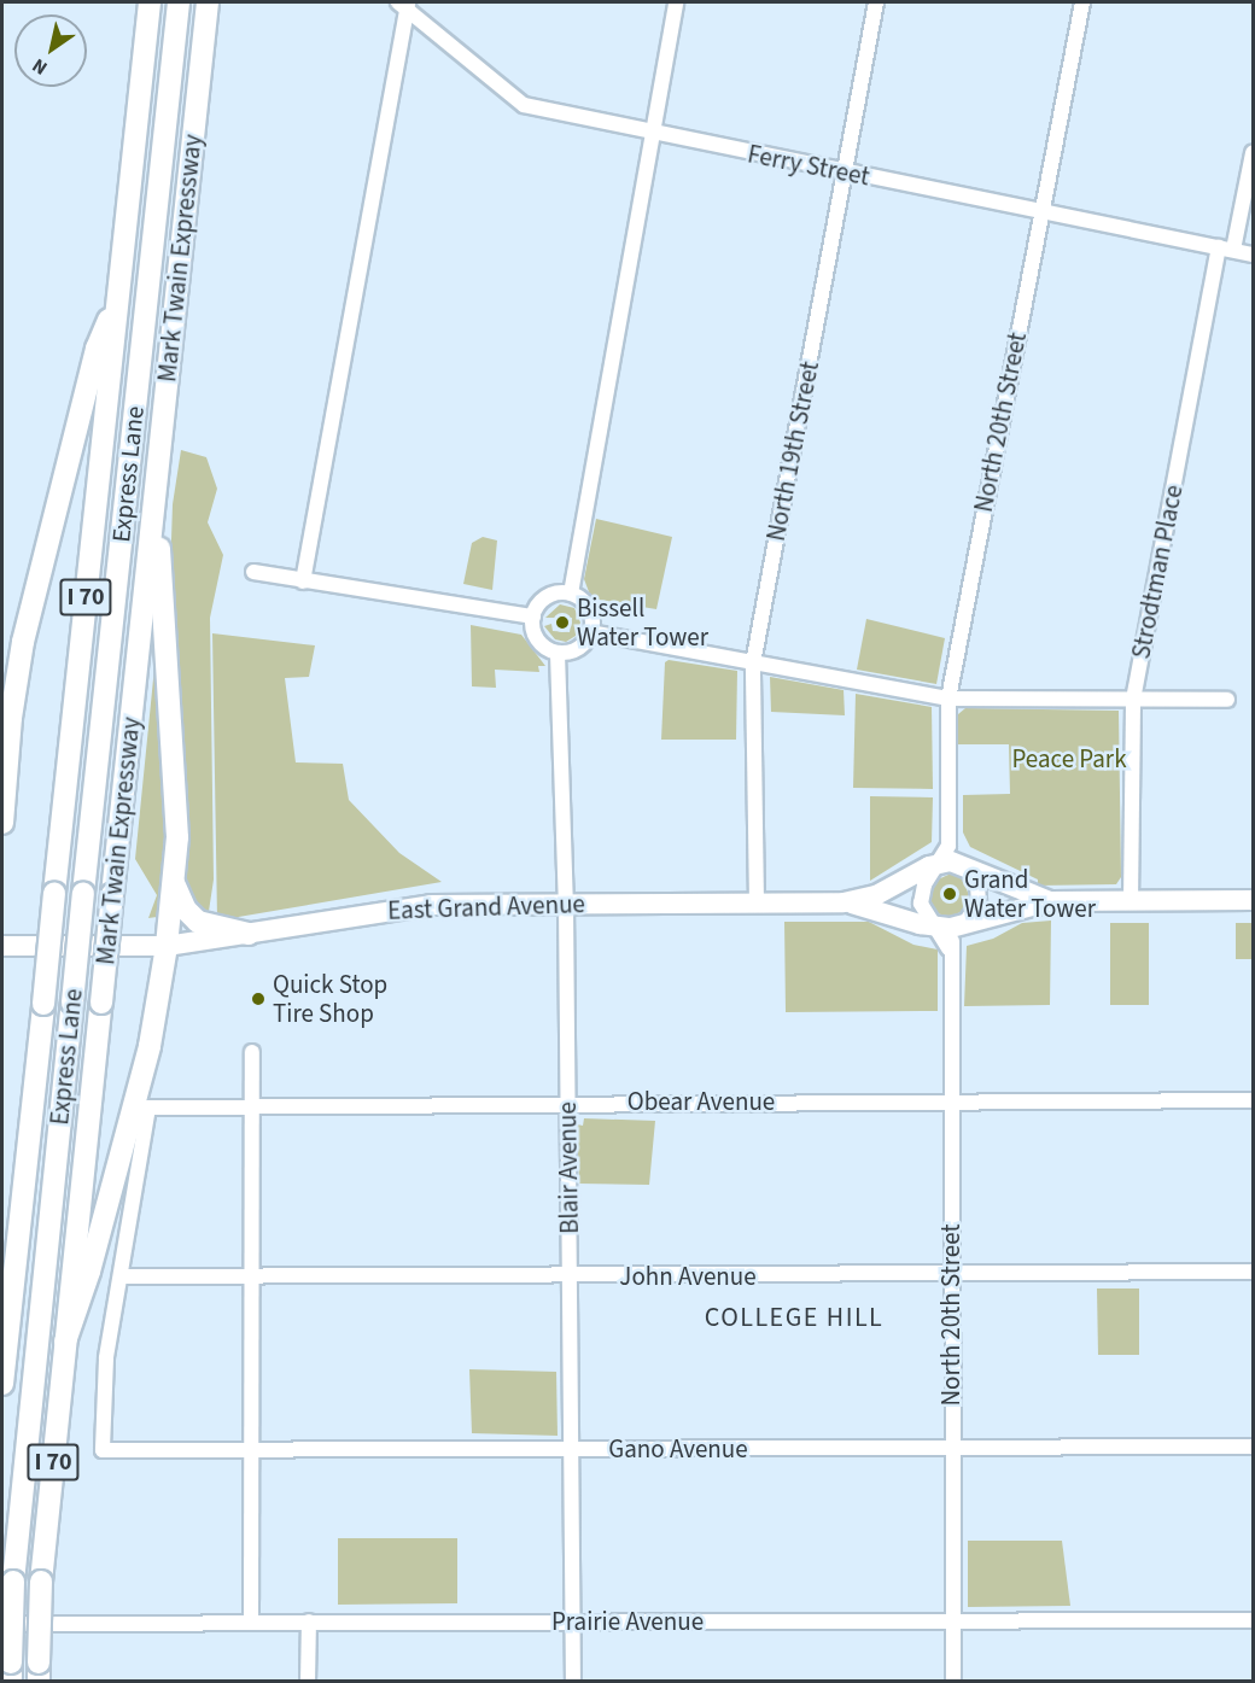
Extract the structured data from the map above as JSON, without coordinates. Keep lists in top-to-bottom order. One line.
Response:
{"streets":{"highway":["Mark Twain Expressway","Express Lane","I 70"],"main road":["East Grand Avenue"],"street":["Ferry Street","North 20th Street","North 19th Street","Strodtman Place","Obear Avenue","Blair Avenue","John Avenue","Gano Avenue","Prairie Avenue"]},"crossings":[["Ferry Street","North 20th Street"],["Ferry Street","North 19th Street"],["Ferry Street","Strodtman Place"],["North 20th Street","East Grand Avenue"],["North 20th Street","Obear Avenue"],["North 20th Street","John Avenue"],["North 20th Street","Gano Avenue"],["North 20th Street","Prairie Avenue"],["North 19th Street","East Grand Avenue"],["Strodtman Place","East Grand Avenue"],["East Grand Avenue","Blair Avenue"],["Obear Avenue","Blair Avenue"],["Obear Avenue","John Avenue"],["Obear Avenue","Gano Avenue"],["Blair Avenue","John Avenue"],["Blair Avenue","Gano Avenue"],["Blair Avenue","Prairie Avenue"],["John Avenue","Gano Avenue"]],"districts":["COLLEGE HILL"],"parks":["Peace Park"],"places":["Bissell Water Tower","Grand Water Tower","Quick Stop Tire Shop"],"north":"bottom left"}
